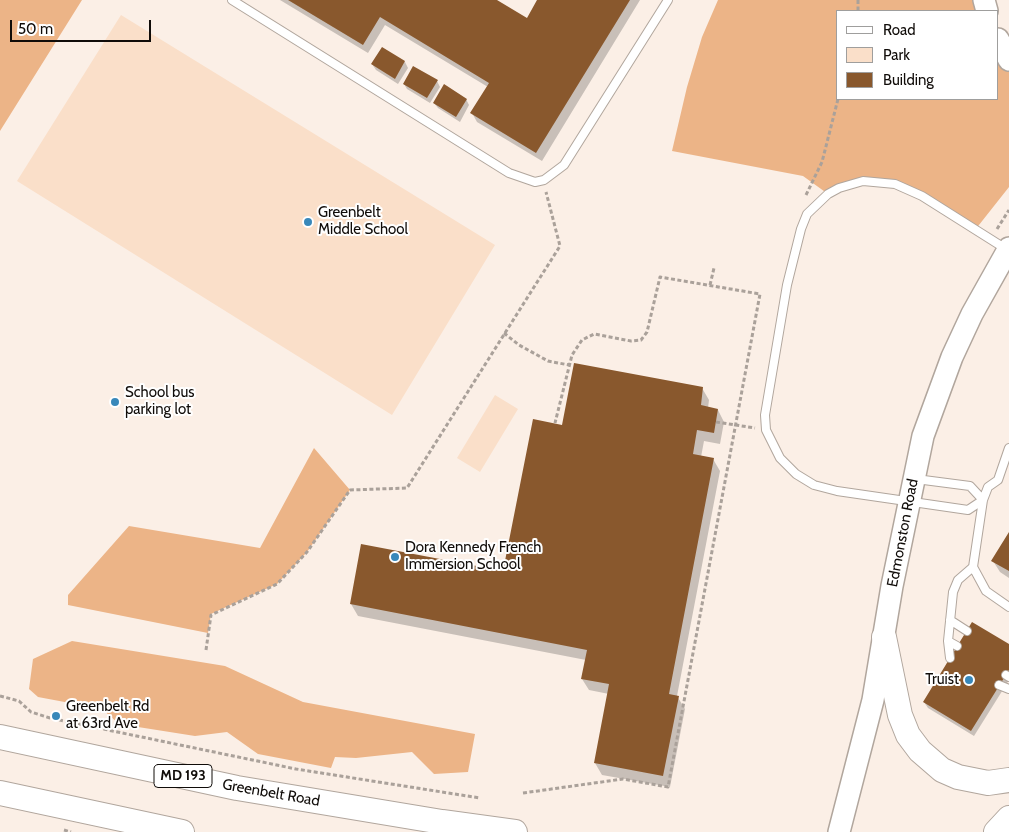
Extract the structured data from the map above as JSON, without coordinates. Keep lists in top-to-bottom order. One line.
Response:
{"streets":{"main road":["MD 193","Greenbelt Road"],"street":["Edmonston Road"]},"places":["Greenbelt Middle School","School bus parking lot","Dora Kennedy French Immersion School","Truist","Greenbelt Rd at 63rd Ave"],"legend":["Road","Park","Building"],"scale_bar":"50 m"}
